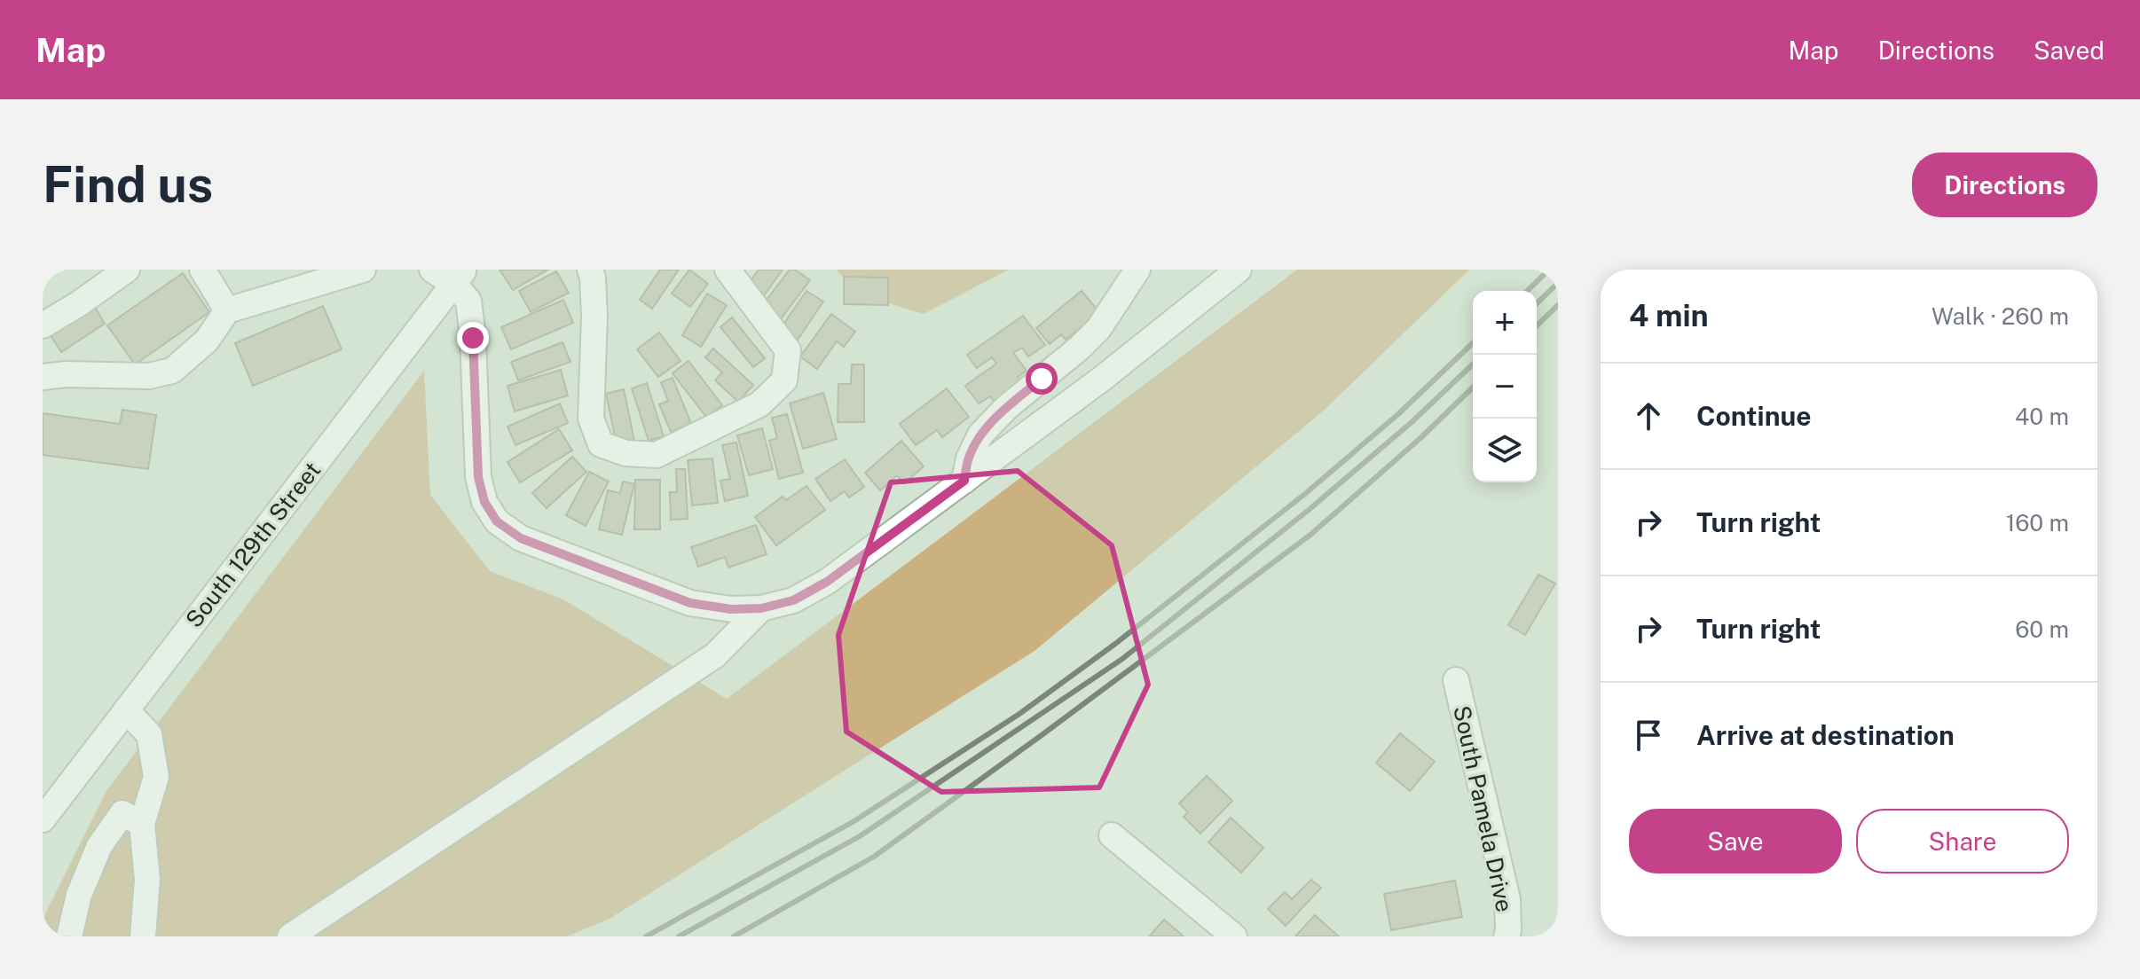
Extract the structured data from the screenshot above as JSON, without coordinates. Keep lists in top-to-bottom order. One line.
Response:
{"streets":{"street":["South 129th Street","South Pamela Drive"]},"page":{"header":"Map","nav":["Map","Directions","Saved"],"buttons":["Directions",["Save","Share"]],"title":"Find us","heading":["4 min","Walk · 260 m"],"map_buttons":["+","−"],"list":[["Continue","40 m"],["Turn right","160 m"],["Turn right","60 m"],"Arrive at destination"]}}
